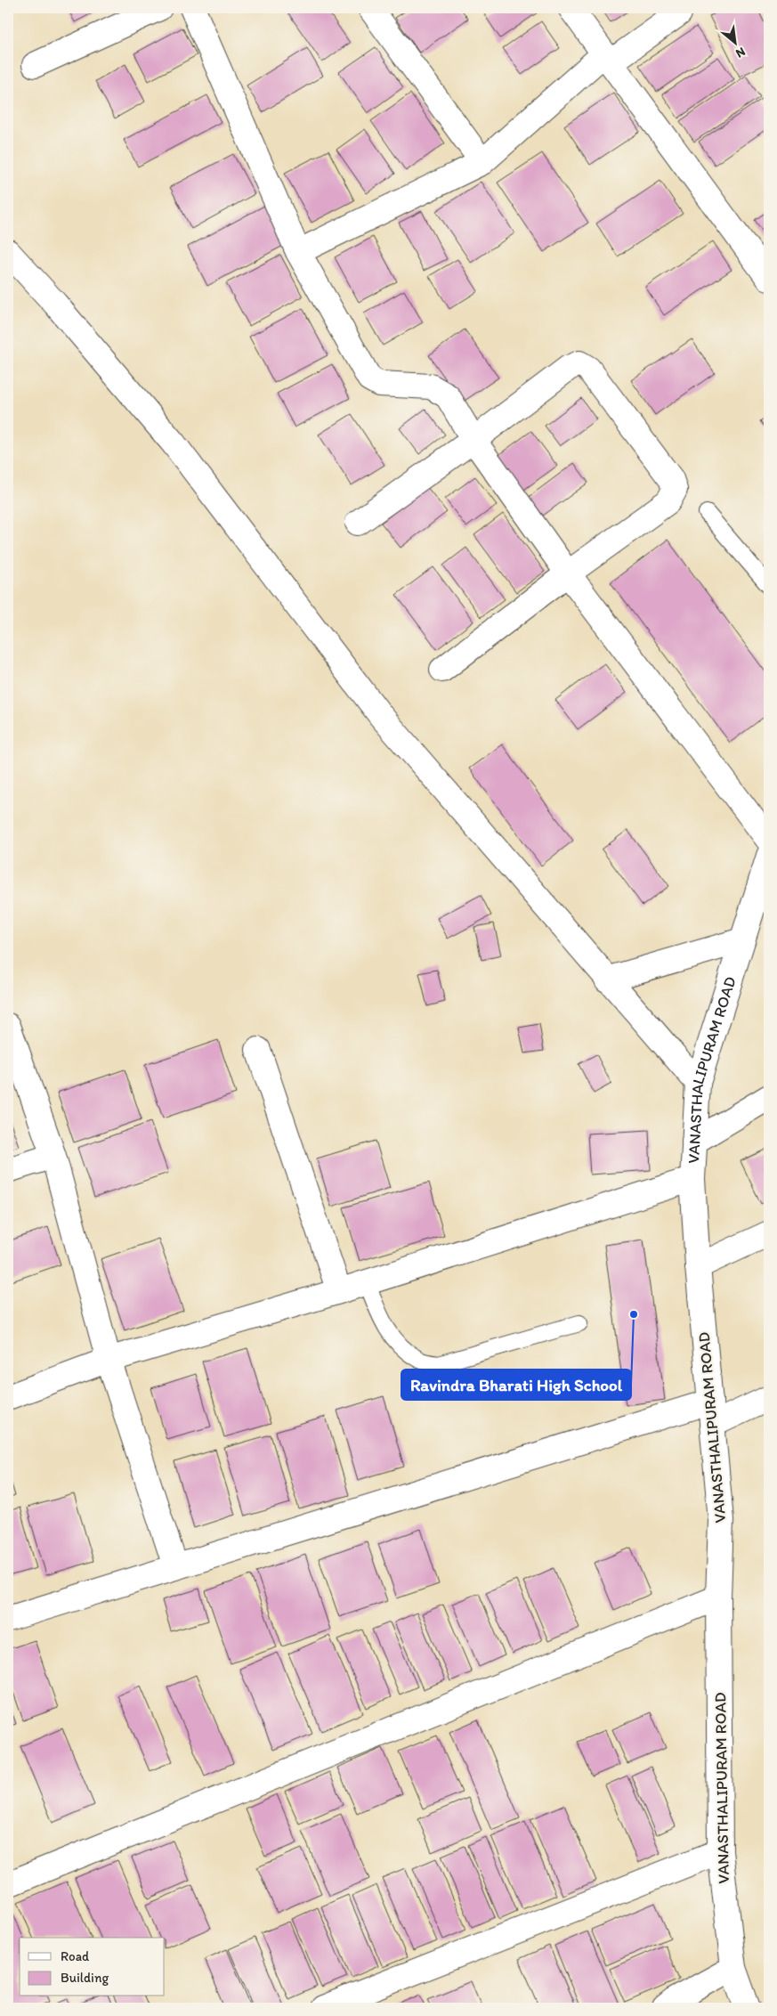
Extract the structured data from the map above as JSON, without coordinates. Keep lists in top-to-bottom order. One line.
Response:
{"streets":{"street":["VANASTHALIPURAM ROAD"]},"places":["Ravindra Bharati High School"],"legend":["Road","Building"],"north":"bottom right"}
